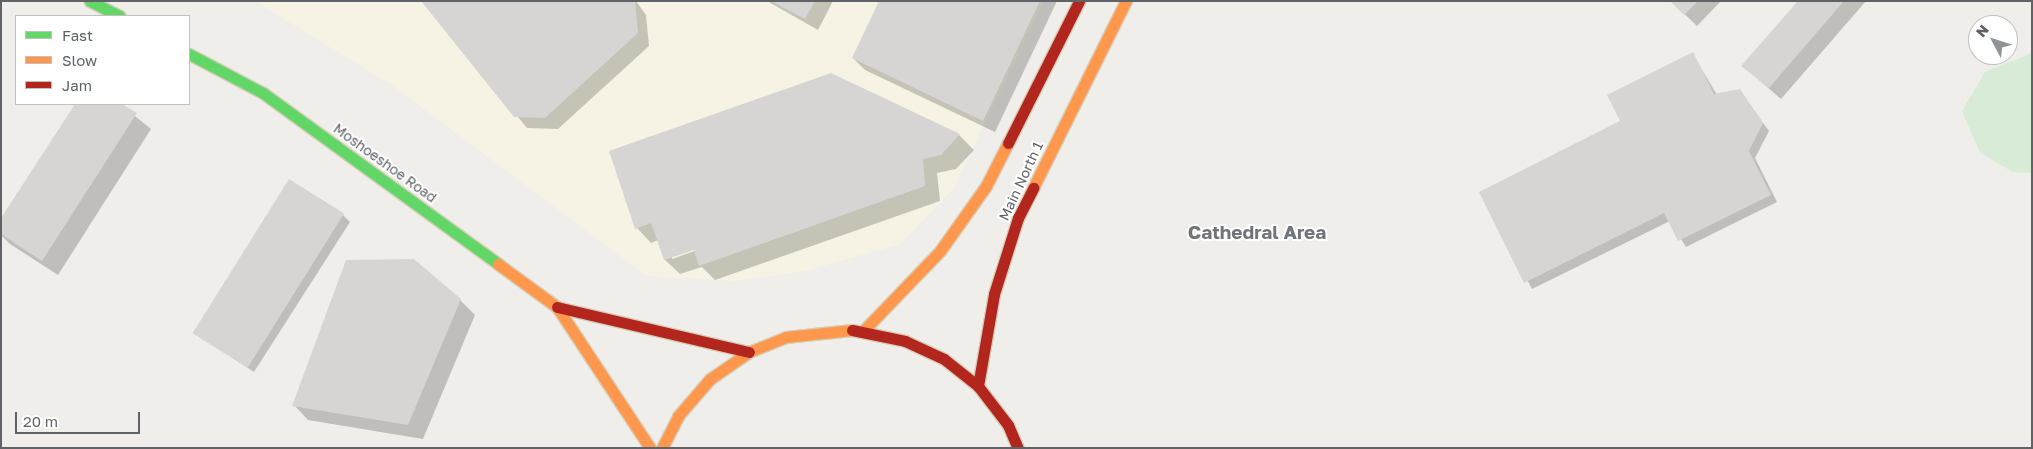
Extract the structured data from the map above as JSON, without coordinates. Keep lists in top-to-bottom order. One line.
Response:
{"streets":{"main road":["Moshoeshoe Road","Main North 1"]},"districts":["Cathedral Area"],"legend":["Fast","Slow","Jam"],"scale_bar":"20 m","north":"top left"}
